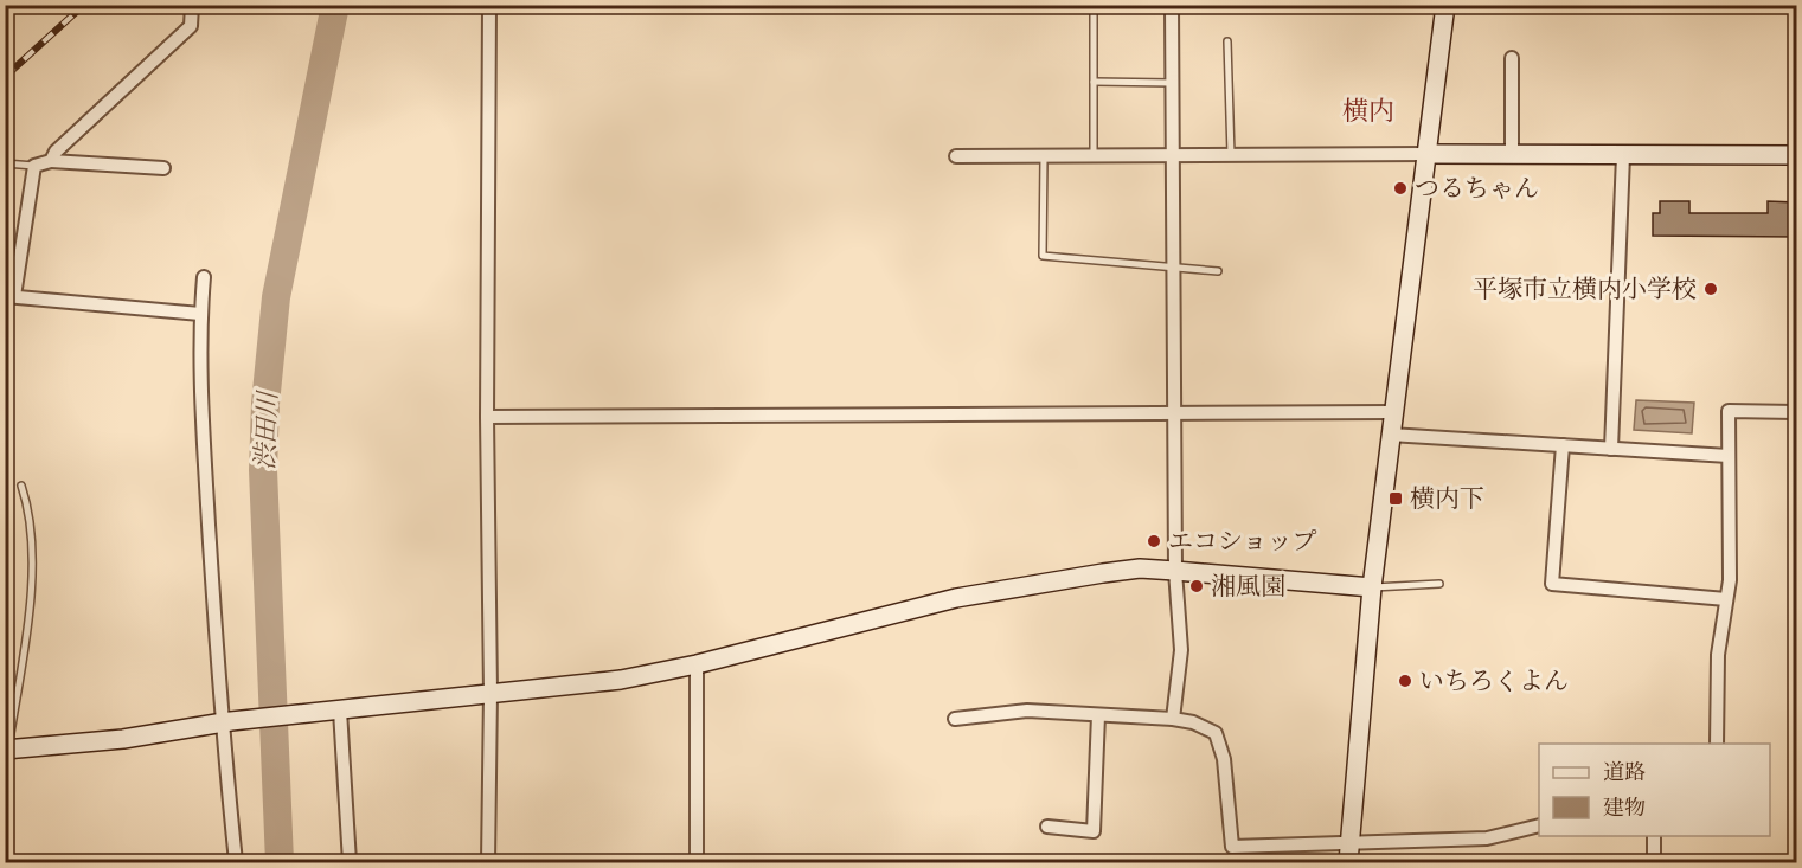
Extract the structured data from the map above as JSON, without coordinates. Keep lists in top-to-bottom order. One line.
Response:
{"districts":["横内"],"water":["渋田川"],"places":{"other":["つるちゃん","平塚市立横内小学校","エコショップ","湘風園","いちろくよん"],"transit":["横内下"]},"legend":["道路","建物"]}
